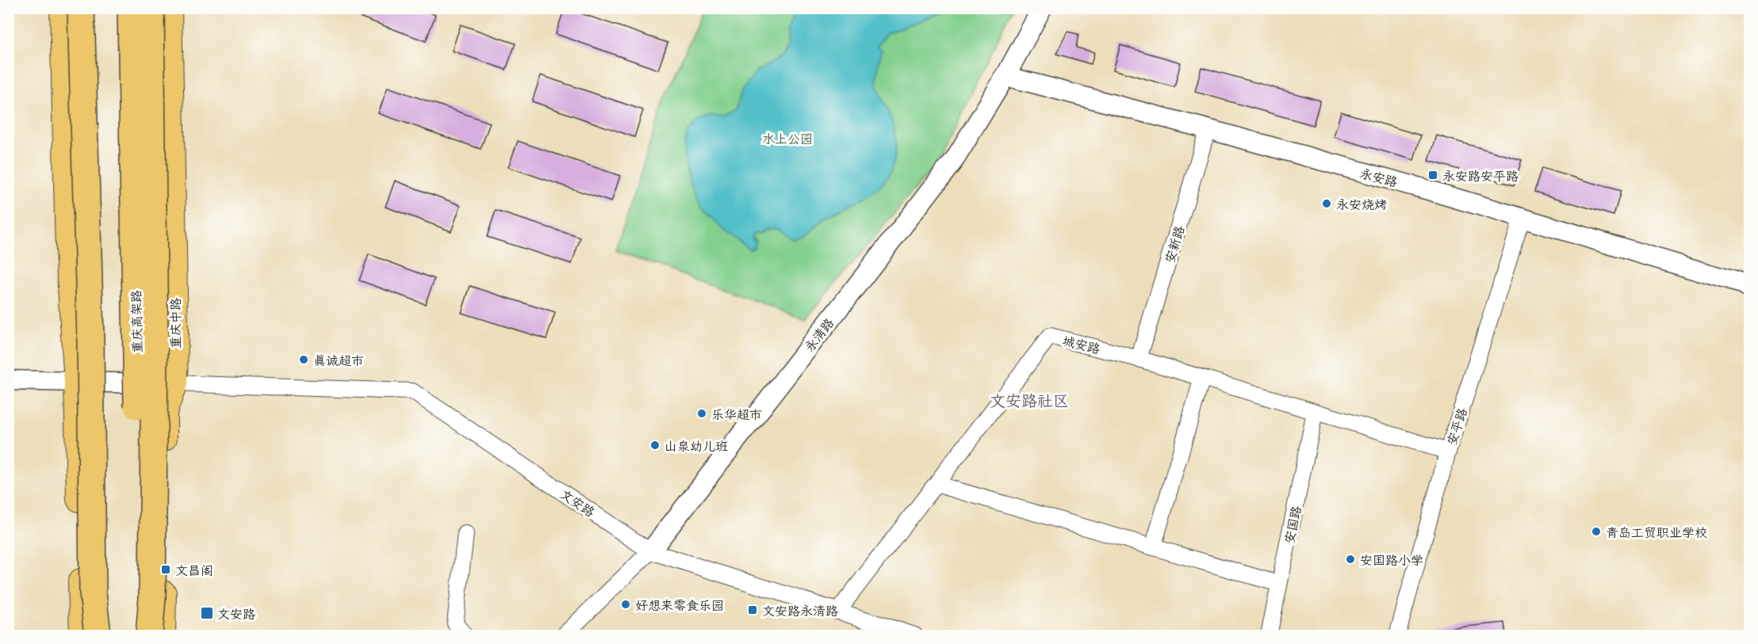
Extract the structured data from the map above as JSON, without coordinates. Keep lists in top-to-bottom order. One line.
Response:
{"streets":{"highway":["重庆高架路"],"main road":["重庆中路"],"street":["永安路","安新路","永清路","城安路","安平路","文安路","安国路"]},"crossings":[["永安路","安新路"],["永安路","永清路"],["永安路","安平路"],["安新路","城安路"],["重庆中路","文安路"],["永清路","文安路"],["城安路","安平路"],["城安路","文安路"],["城安路","安国路"]],"districts":["文安路社区"],"parks":["水上公园"],"places":{"transit":["永安路安平路","文昌阁","文安路永清路","文安路"],"other":["永安烧烤","真诚超市","乐华超市","山泉幼儿班","青岛工贸职业学校","安国路小学","好想来零食乐园"]}}
